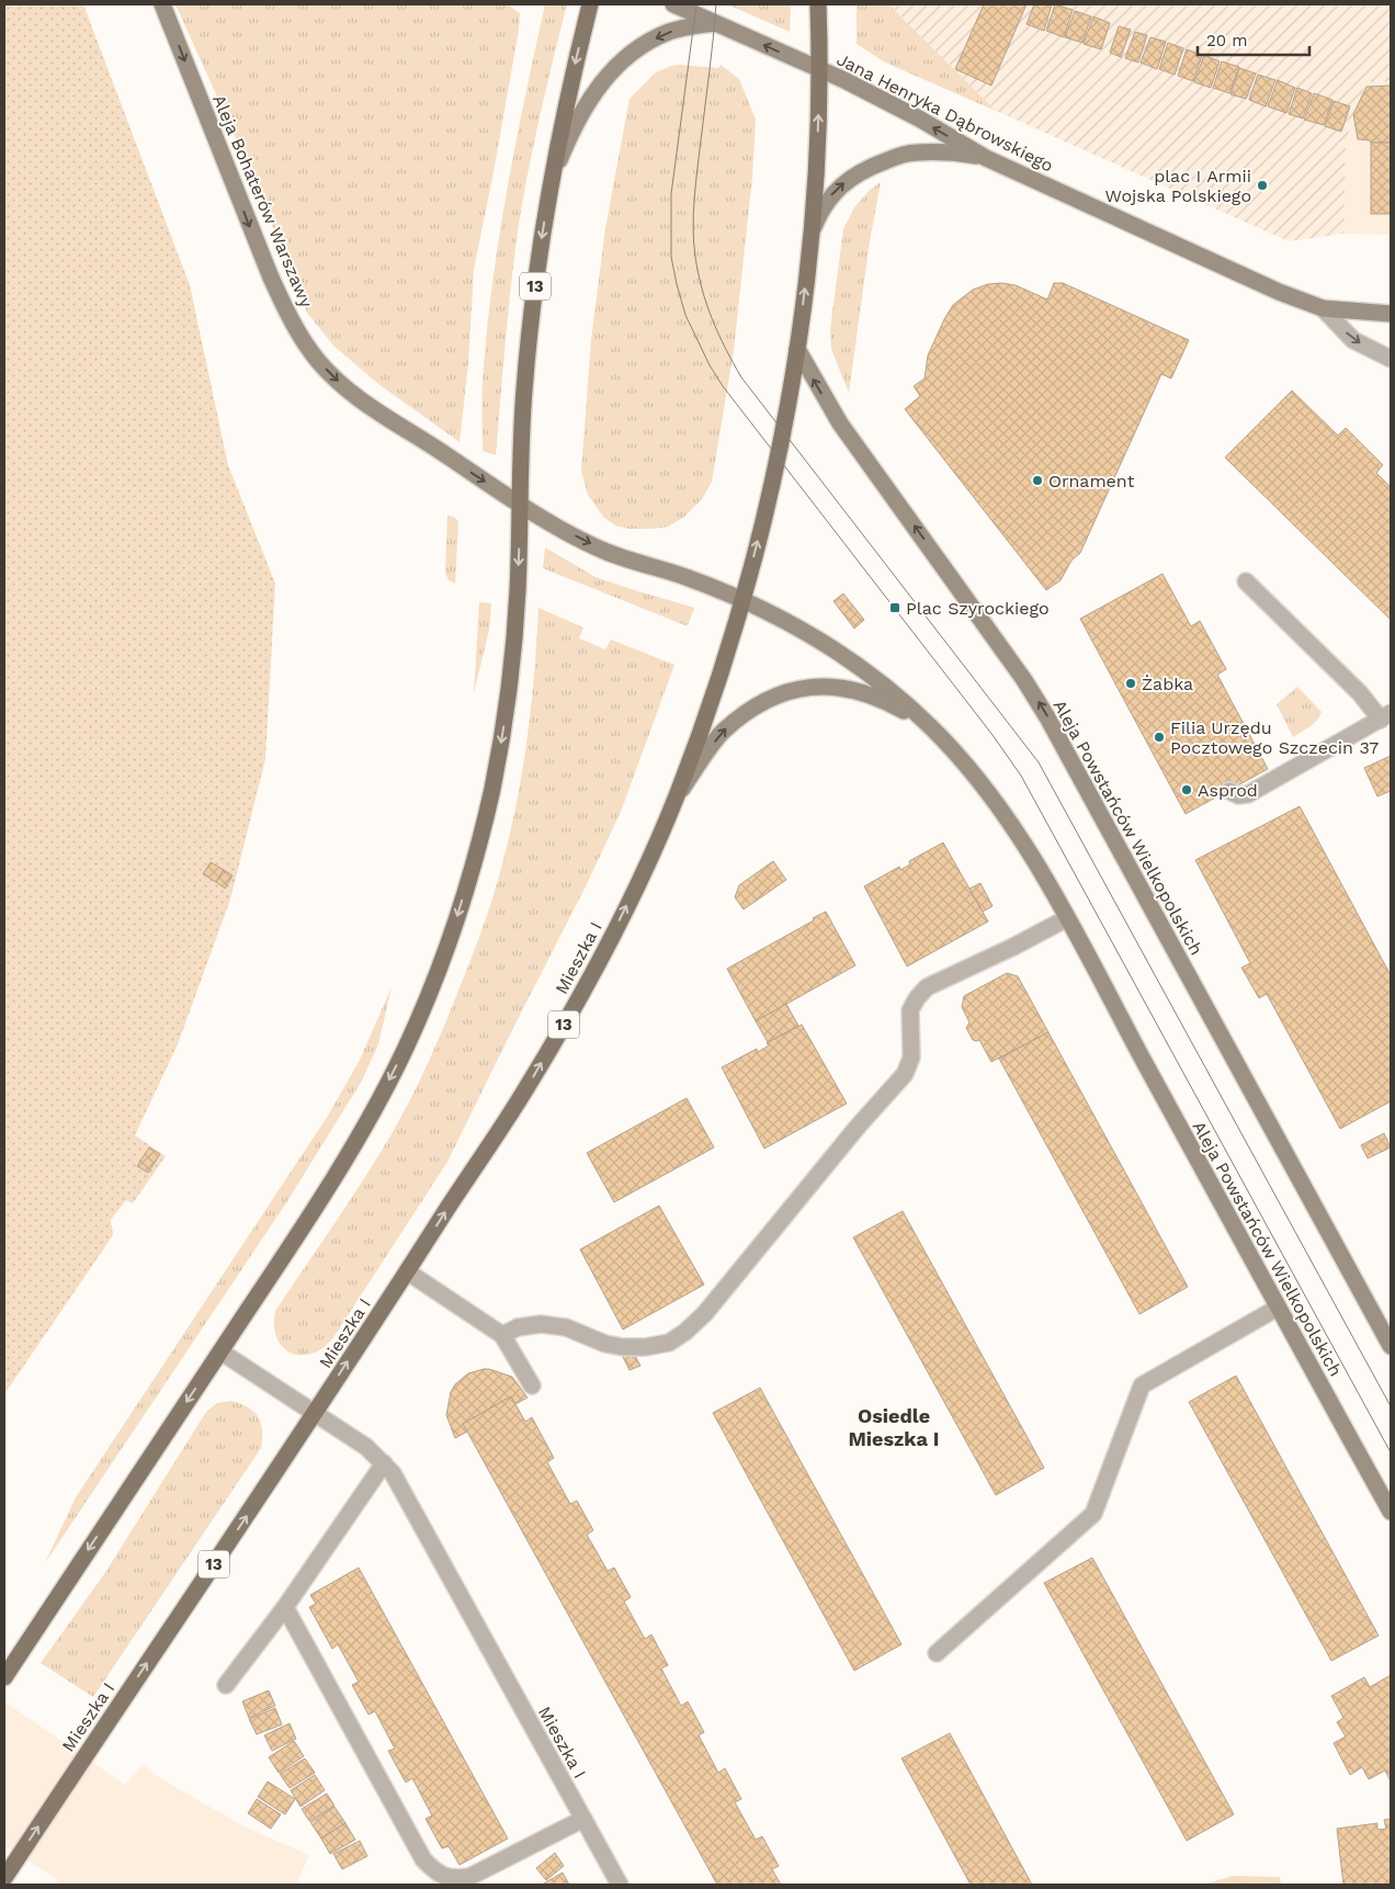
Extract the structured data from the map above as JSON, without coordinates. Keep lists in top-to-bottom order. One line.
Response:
{"streets":{"main road":["13","Mieszka I"],"street":["Jana Henryka Dąbrowskiego","Aleja Bohaterów Warszawy","Aleja Powstańców Wielkopolskich"]},"crossings":[["Jana Henryka Dąbrowskiego","13"],["Aleja Bohaterów Warszawy","13"],["Aleja Bohaterów Warszawy","Aleja Powstańców Wielkopolskich"],["Aleja Bohaterów Warszawy","Mieszka I"],["13","Aleja Powstańców Wielkopolskich"],["13","Mieszka I"],["Aleja Powstańców Wielkopolskich","Mieszka I"]],"one_way":["Aleja Bohaterów Warszawy"],"districts":["Osiedle Mieszka I"],"places":{"other":["plac I Armii Wojska Polskiego","Ornament","Żabka","Filia Urzędu Pocztowego Szczecin 37","Asprod"],"transit":["Plac Szyrockiego"]},"scale_bar":"20 m"}
